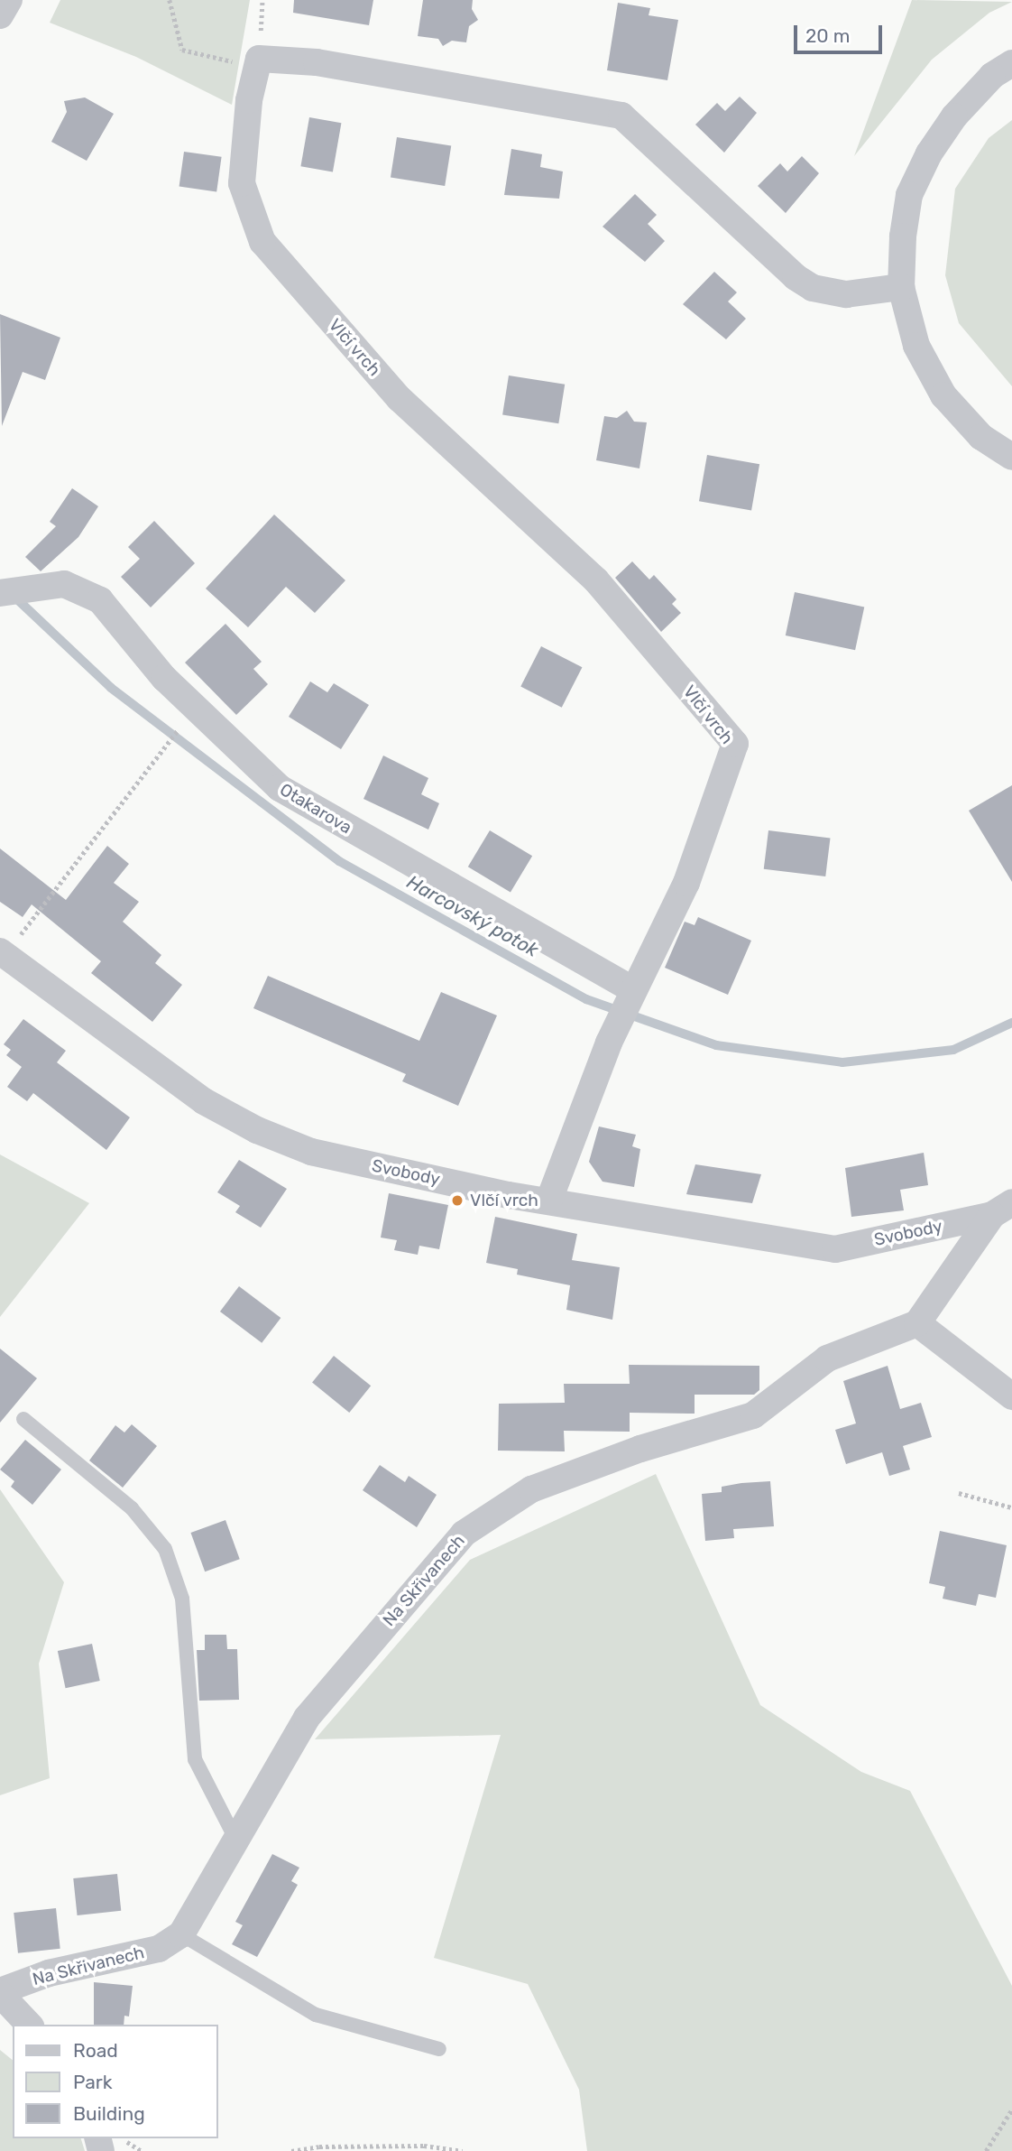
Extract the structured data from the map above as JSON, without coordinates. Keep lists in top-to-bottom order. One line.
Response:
{"streets":{"street":["Vlčí vrch","Otakarova","Svobody","Na Skřivanech"]},"crossings":[["Vlčí vrch","Otakarova"],["Vlčí vrch","Svobody"]],"water":["Harcovský potok"],"places":["Vlčí vrch"],"legend":["Road","Park","Building"],"scale_bar":"20 m"}
